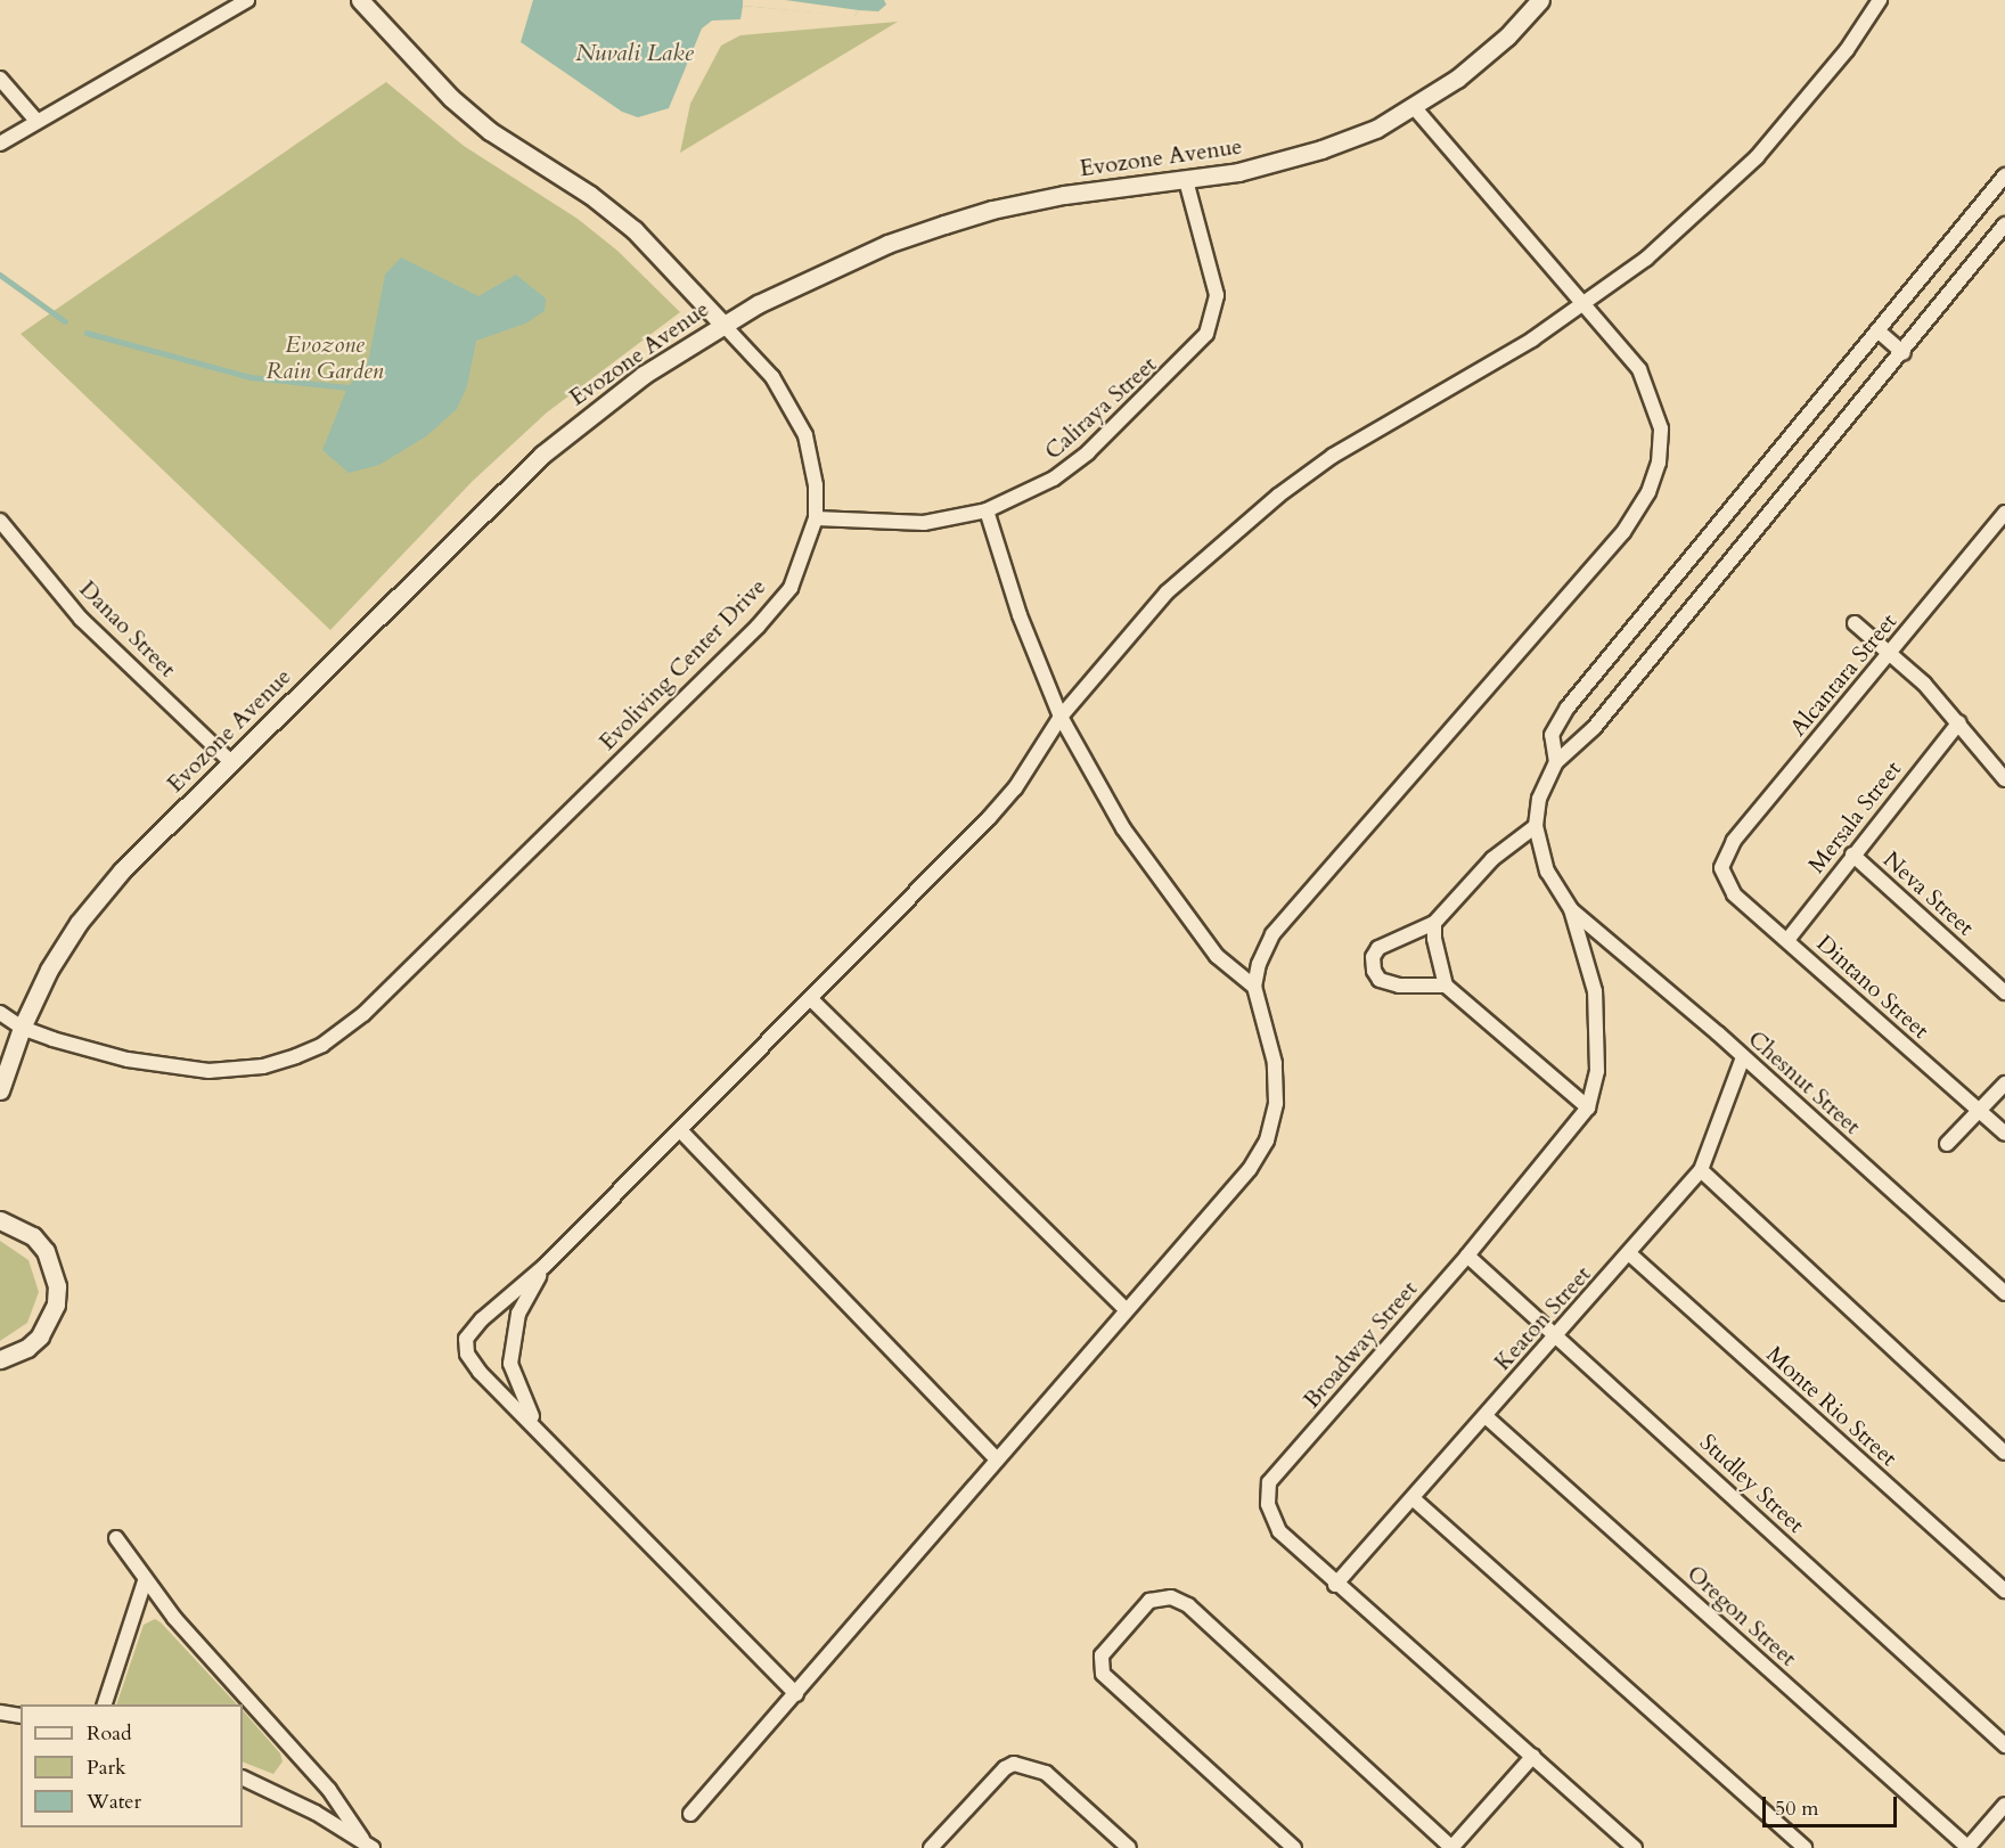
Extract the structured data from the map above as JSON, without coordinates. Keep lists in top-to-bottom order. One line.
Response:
{"streets":{"street":["Evozone Avenue","Caliraya Street","Danao Street","Evoliving Center Drive","Alcantara Street","Mersala Street","Neva Street","Dintano Street","Chesnut Street","Keaton Street","Broadway Street","Monte Rio Street","Studley Street","Oregon Street"]},"crossings":[["Evozone Avenue","Caliraya Street"],["Evozone Avenue","Danao Street"],["Evozone Avenue","Evoliving Center Drive"],["Caliraya Street","Evoliving Center Drive"],["Alcantara Street","Dintano Street"],["Mersala Street","Neva Street"],["Mersala Street","Dintano Street"],["Chesnut Street","Keaton Street"],["Chesnut Street","Broadway Street"],["Keaton Street","Broadway Street"],["Keaton Street","Monte Rio Street"],["Keaton Street","Studley Street"],["Keaton Street","Oregon Street"],["Broadway Street","Studley Street"]],"water":["Nuvali Lake"],"parks":["Evozone Rain Garden"],"legend":["Road","Park","Water"],"scale_bar":"50 m"}
